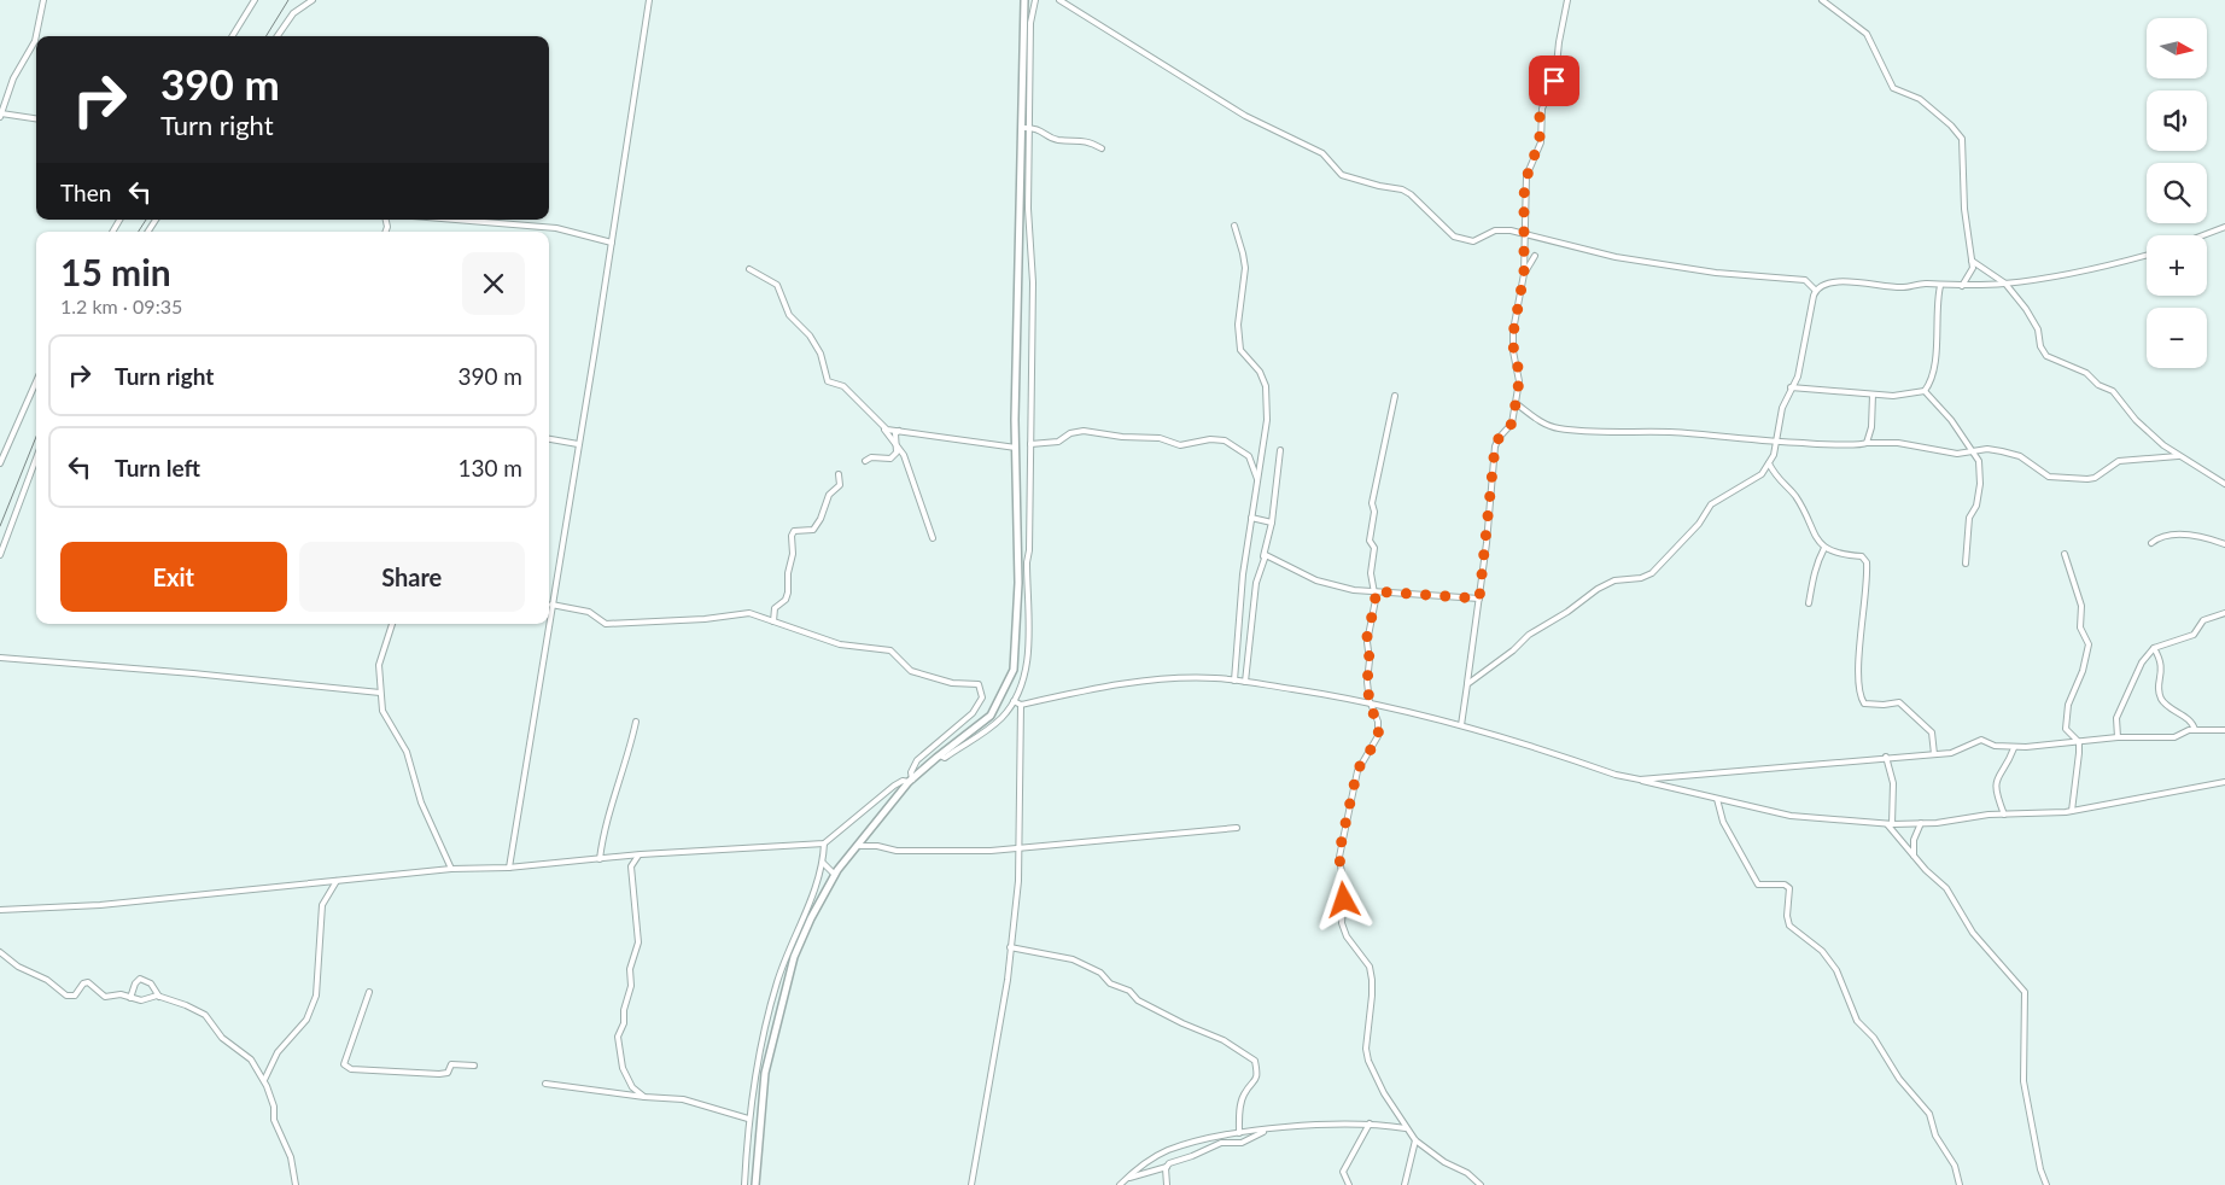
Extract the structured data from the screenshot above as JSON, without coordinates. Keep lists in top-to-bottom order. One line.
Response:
{"north":"right","page":{"map_buttons":["+","−"],"turn":["390 m","Turn right"],"then":"Then","heading":["15 min","1.2 km · 09:35"],"list":[{"name":"Turn right","value":"390 m"},{"name":"Turn left","value":"130 m"}],"buttons":["Exit","Share"]}}
